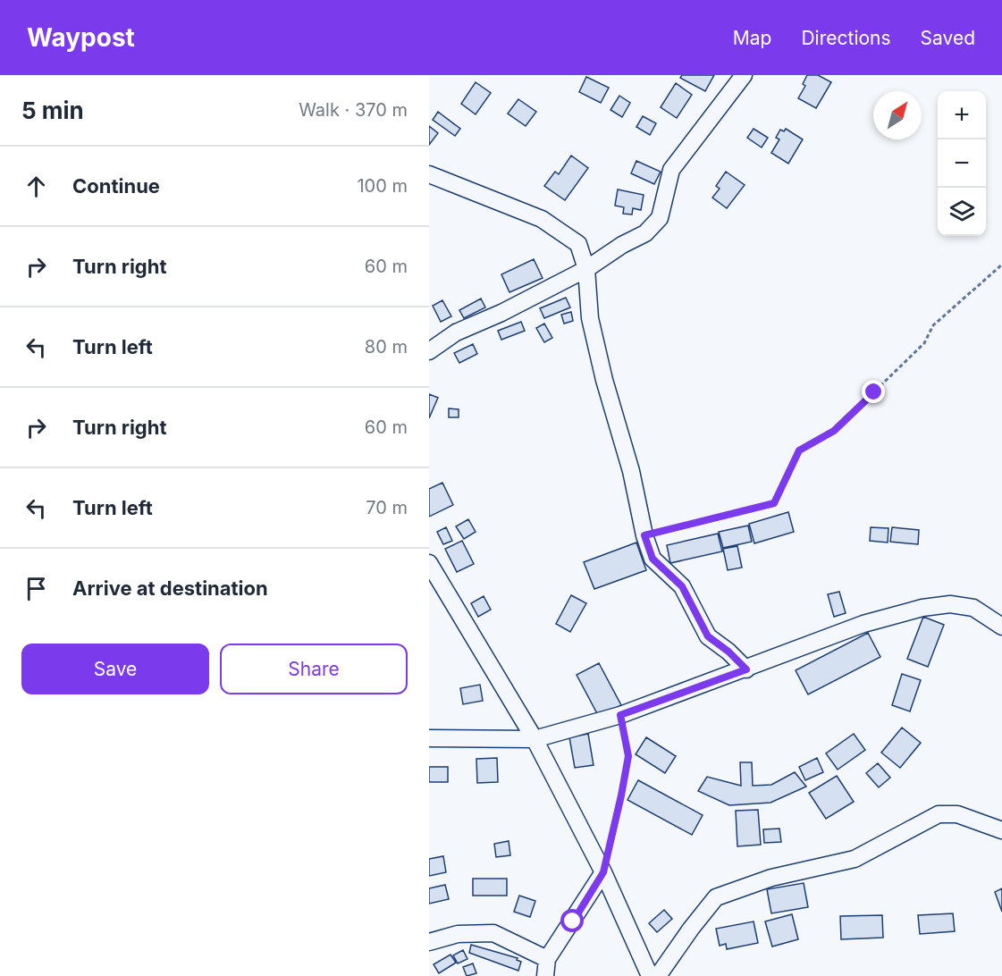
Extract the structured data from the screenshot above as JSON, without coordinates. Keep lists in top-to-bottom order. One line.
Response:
{"north":"top right","page":{"header":"Waypost","nav":["Map","Directions","Saved"],"heading":["5 min","Walk · 370 m"],"map_buttons":["+","−"],"list":[["Continue","100 m"],["Turn right","60 m"],["Turn left","80 m"],["Turn right","60 m"],["Turn left","70 m"],"Arrive at destination"],"buttons":["Save","Share"]}}
